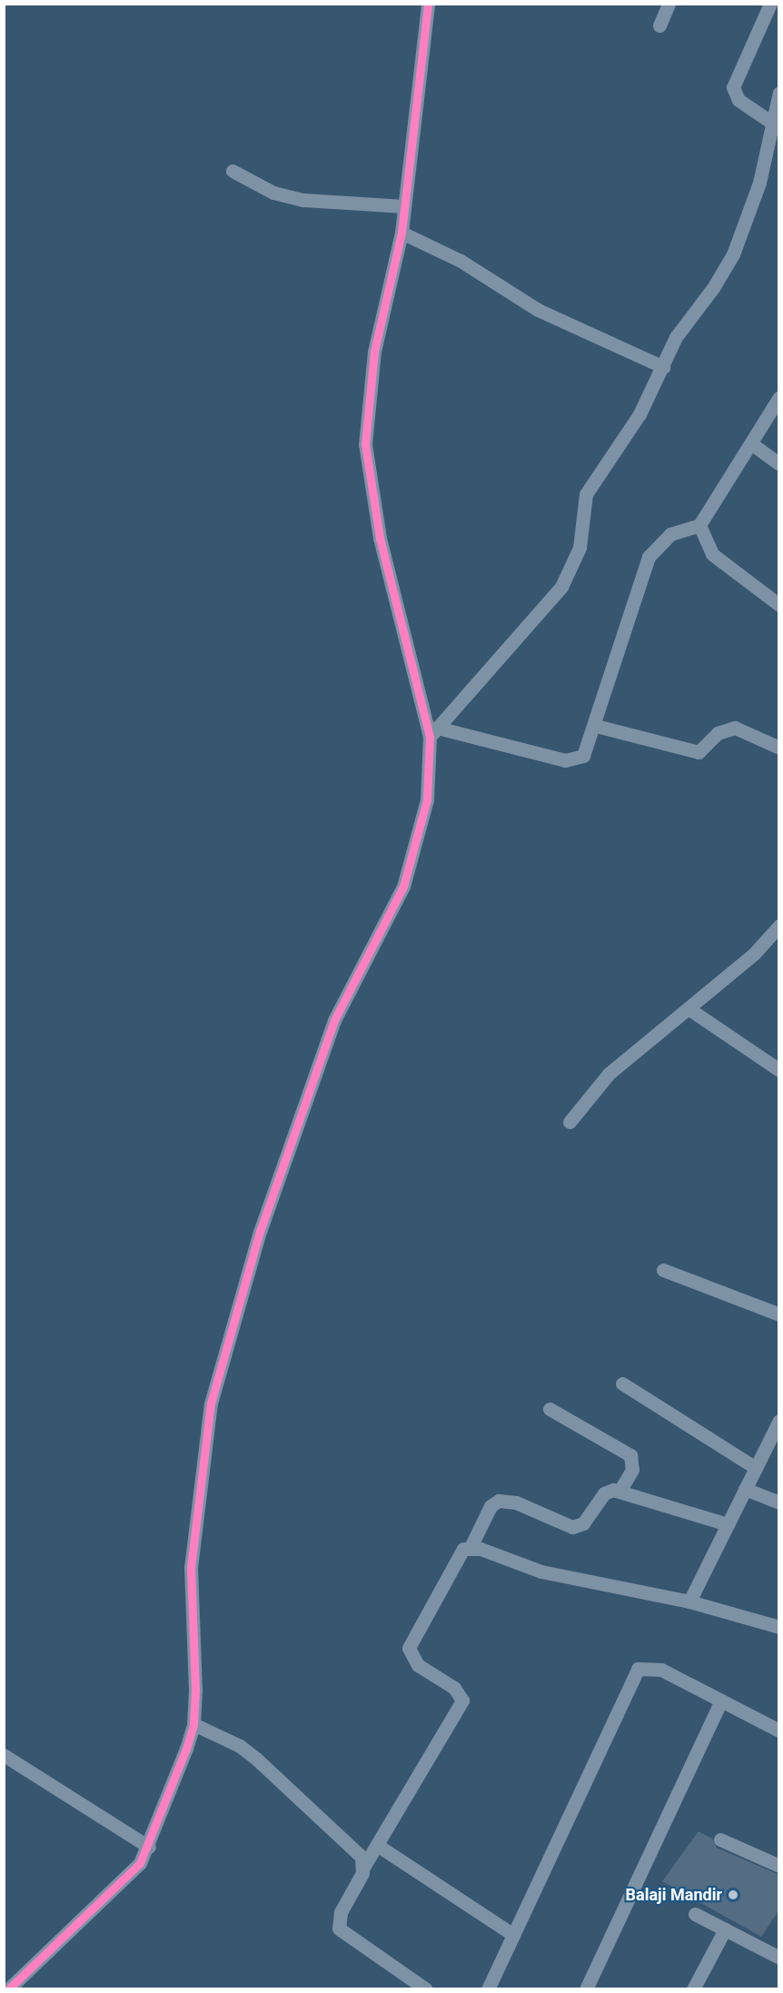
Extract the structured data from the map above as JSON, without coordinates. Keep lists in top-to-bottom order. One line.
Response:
{"places":["Balaji Mandir"]}
